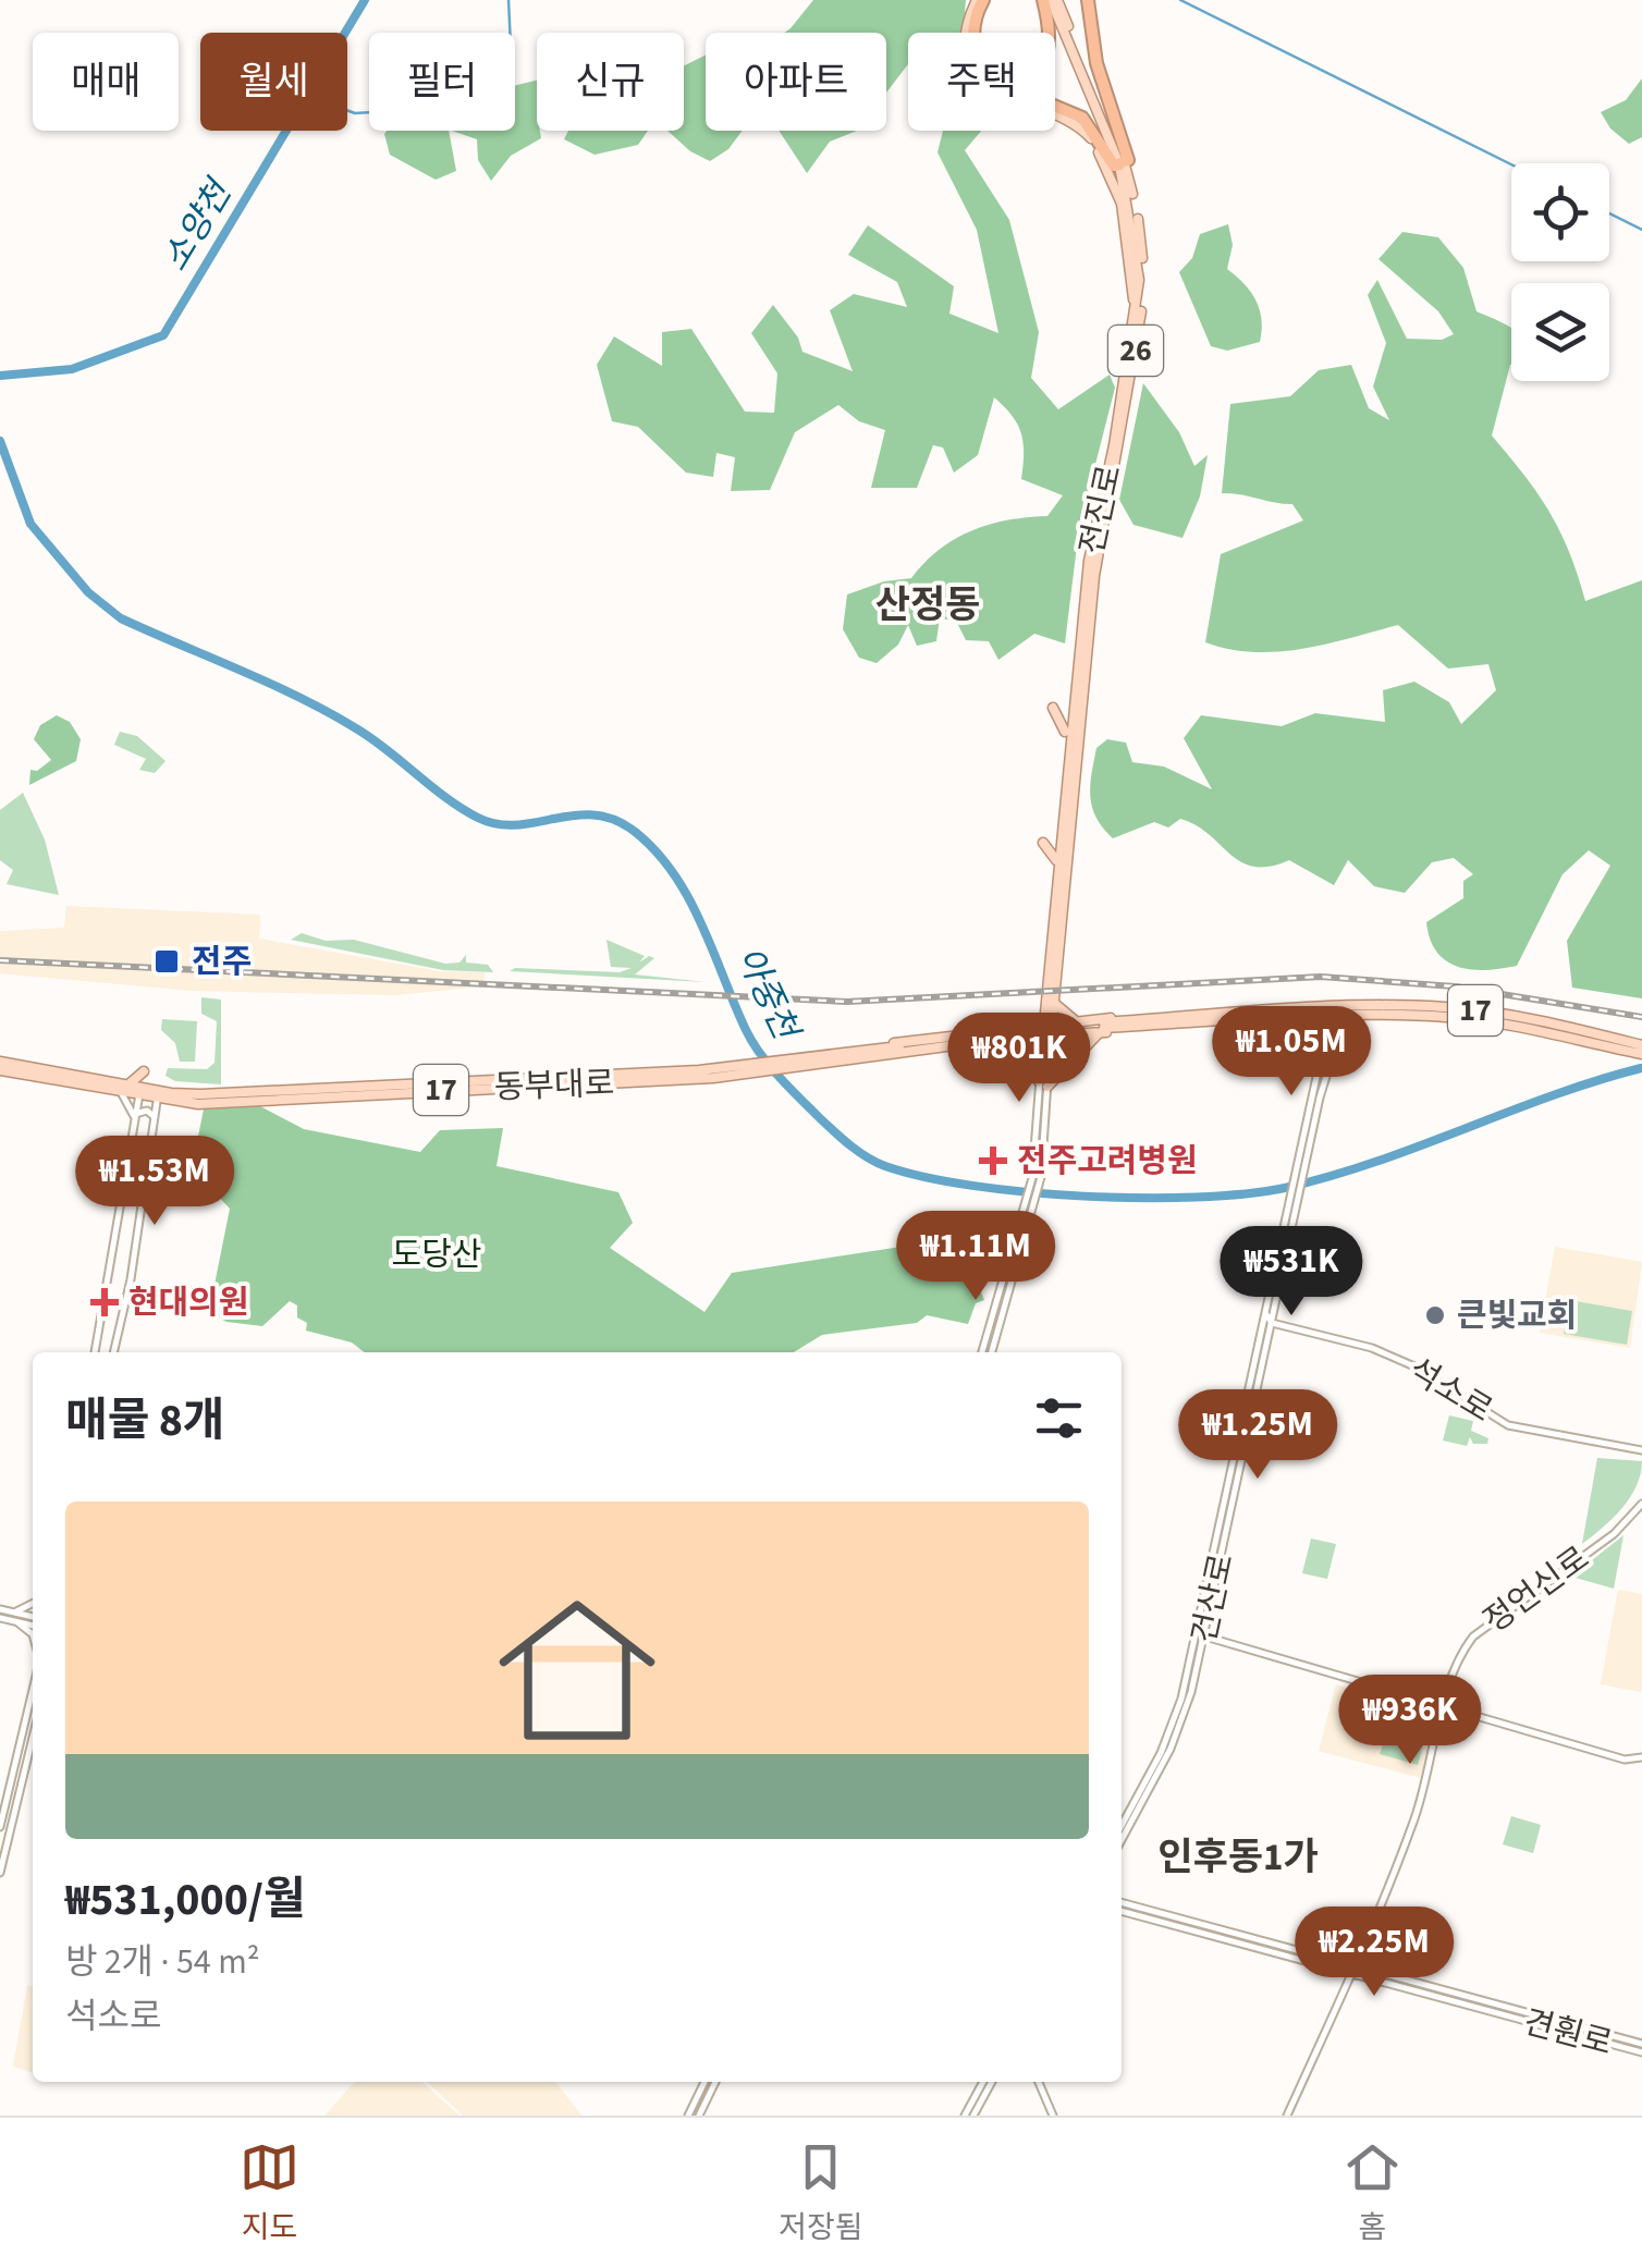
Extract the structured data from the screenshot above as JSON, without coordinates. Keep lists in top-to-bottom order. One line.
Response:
{"streets":{"main road":["26","전진로","17","동부대로"],"street":["석소로","정언신로","건산로","견훤로"]},"crossings":[["26","전진로"],["17","건산로"],["석소로","건산로"],["정언신로","견훤로"]],"districts":["산정동","인후동1가"],"water":["소양천","아중천"],"parks":["도당산"],"places":{"transit":["전주"],"health":["전주고려병원","현대의원"],"other":["큰빛교회"]},"page":{"chip":["매매","월세","필터","신규","아파트","주택"],"price":["₩1.05M","₩801K","₩1.53M","₩1.11M","₩531K","₩1.25M","₩936K","₩2.25M"],"heading":"매물 8개","list":[{"name":"₩531,000/월","note":"방 2개 · 54 m² · 석소로"}],"tabs":["지도","저장됨","홈"]}}
